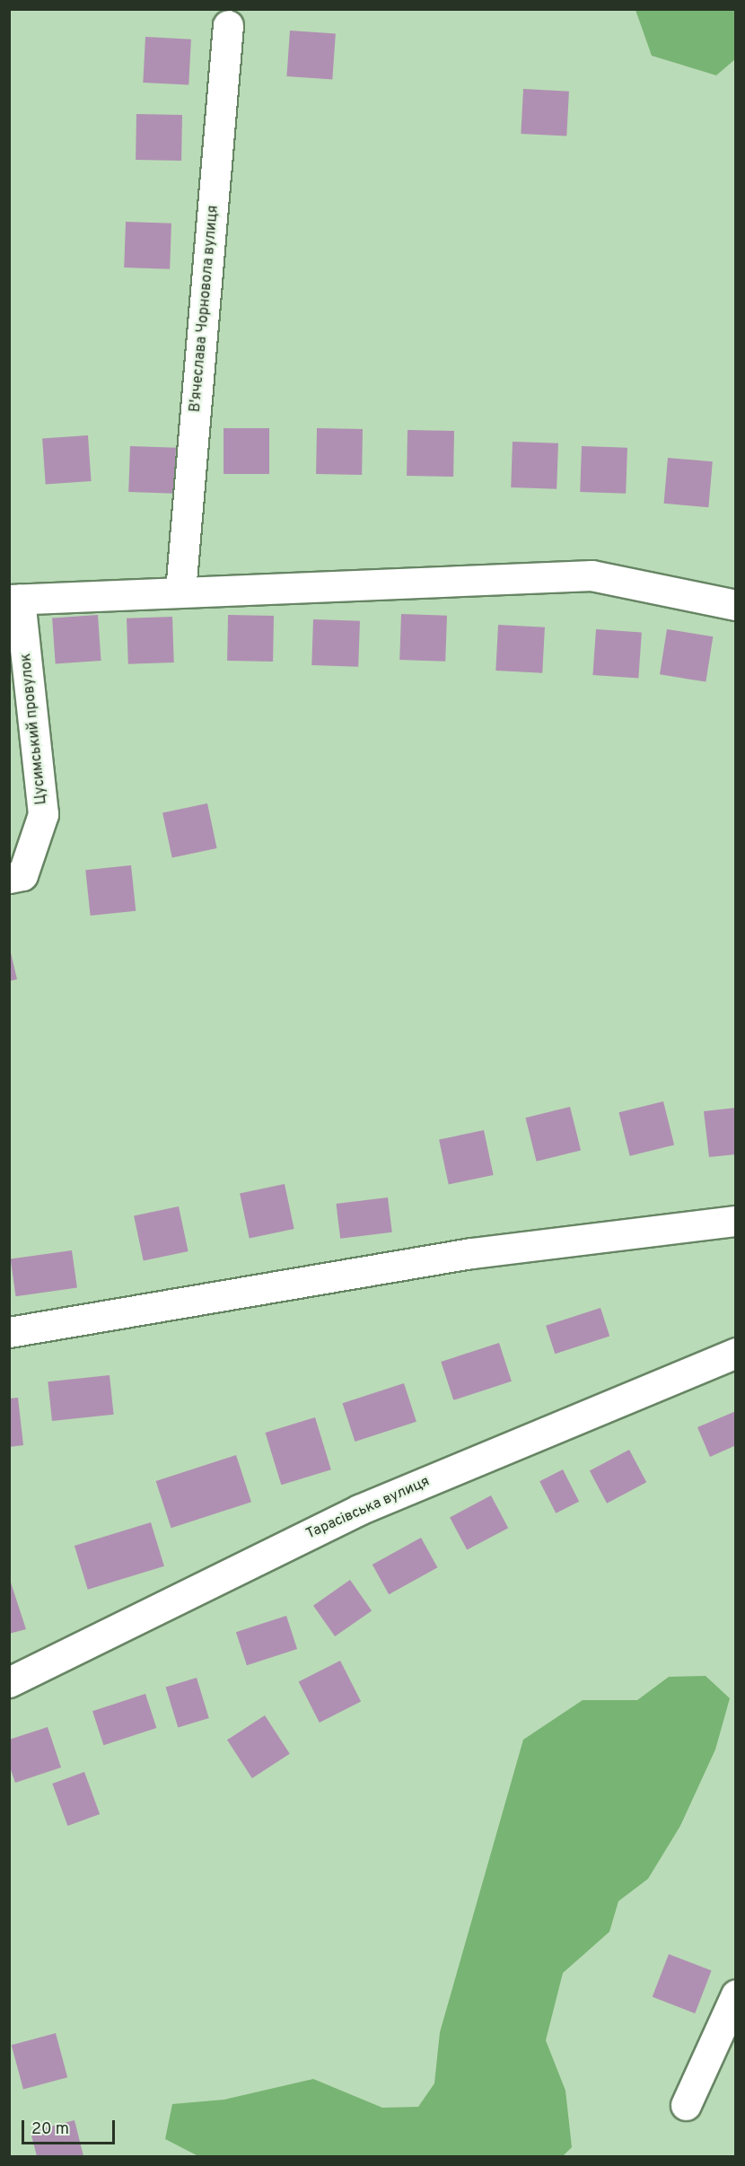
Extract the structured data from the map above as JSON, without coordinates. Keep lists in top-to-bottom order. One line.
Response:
{"streets":{"street":["В'ячеслава Чорновола вулиця","Цусимський провулок","Тарасівська вулиця"]},"scale_bar":"20 m"}
